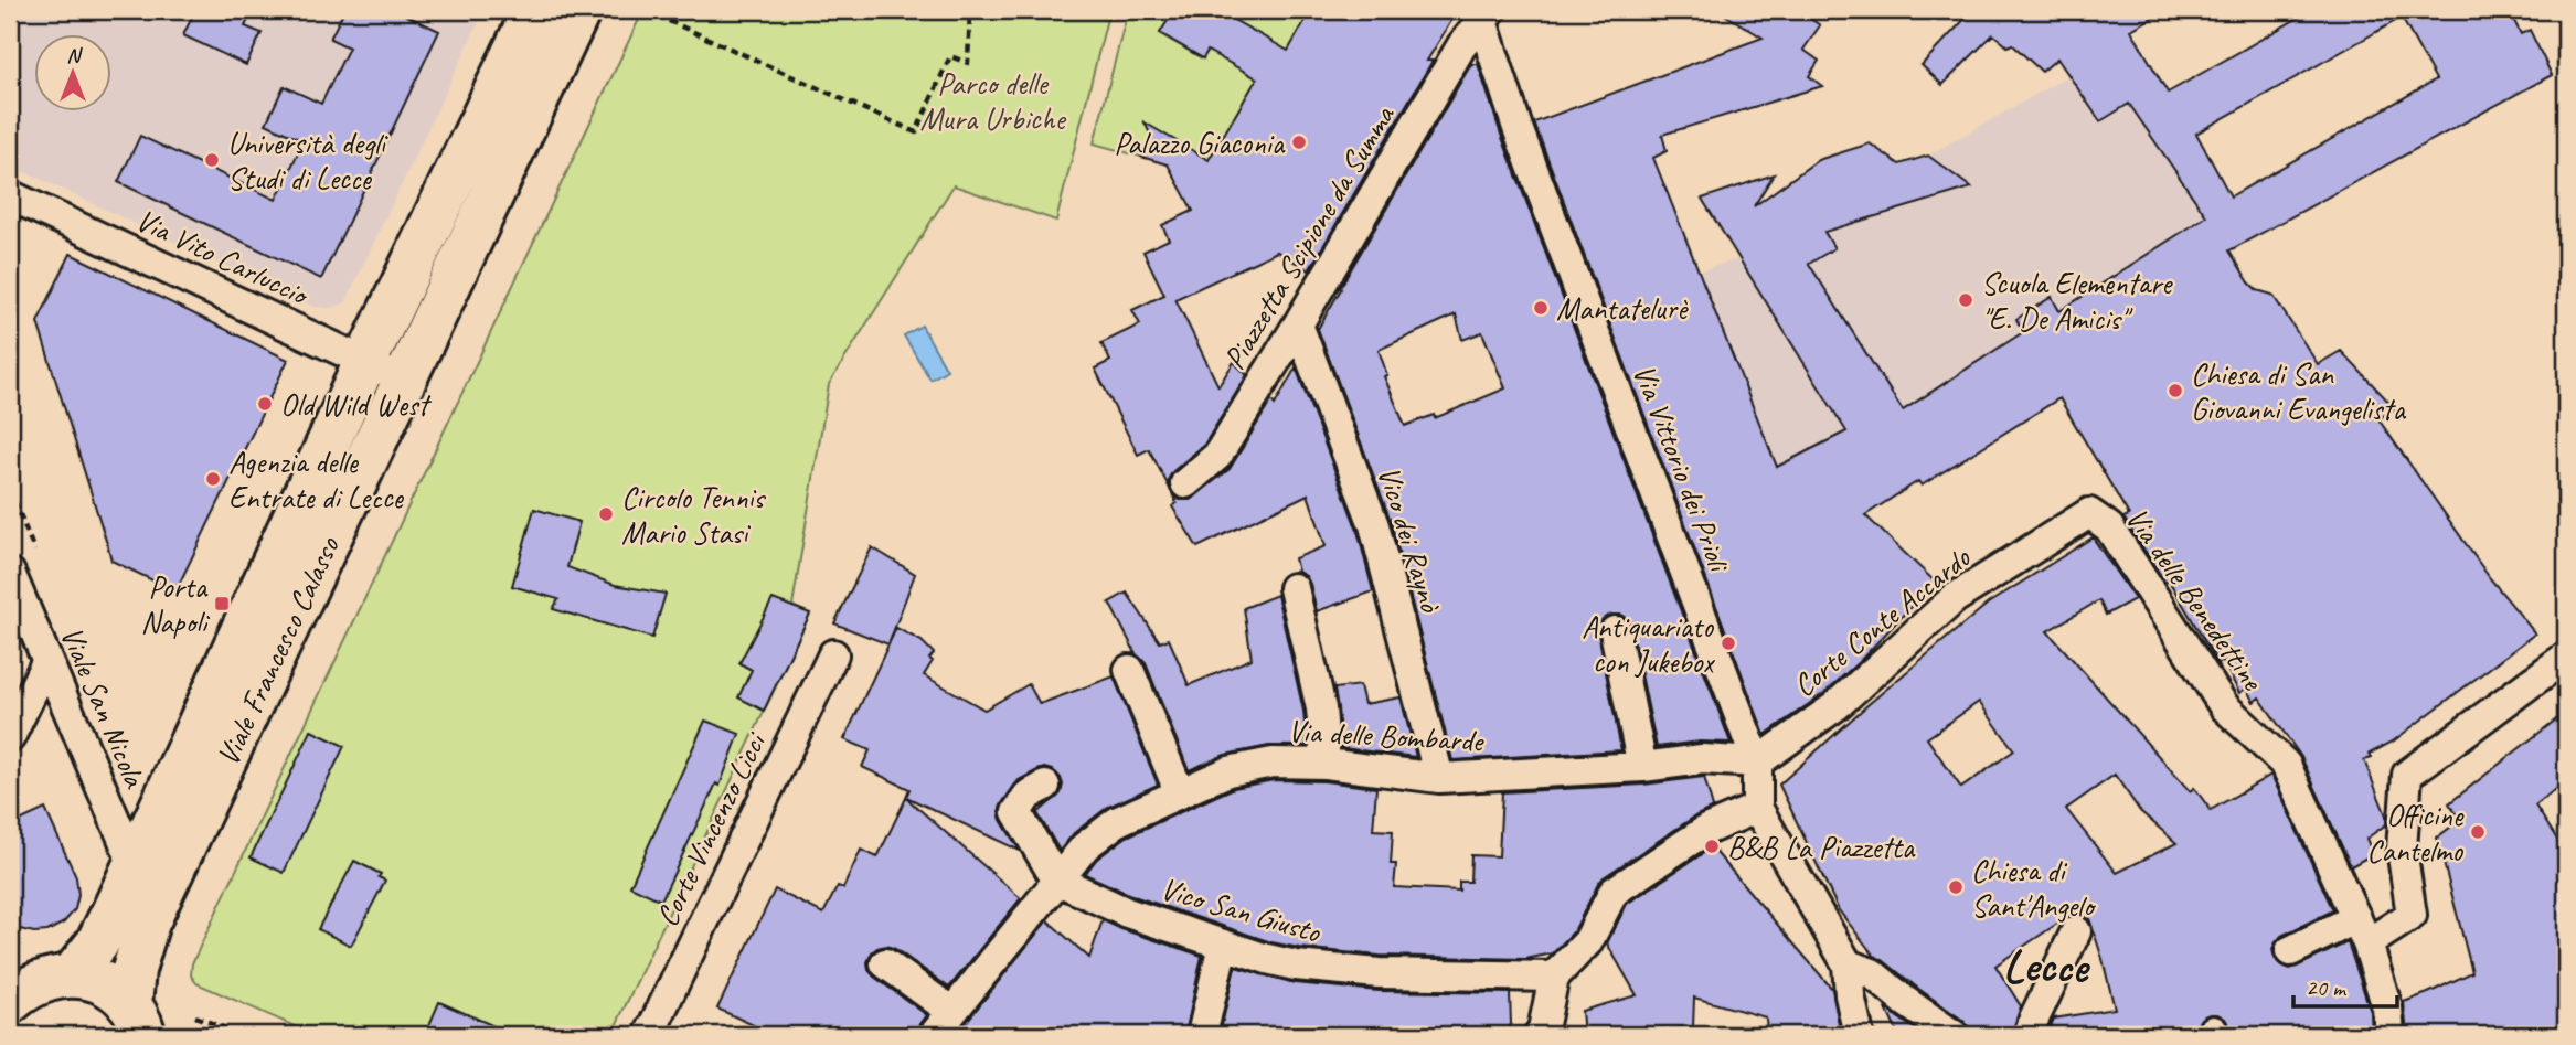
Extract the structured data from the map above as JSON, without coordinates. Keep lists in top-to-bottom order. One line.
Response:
{"streets":{"main road":["Viale Francesco Calasso"],"street":["Piazzetta Scipione da Summa","Via Vito Carluccio","Via Vittorio dei Prioli","Vico dei Raynò","Via delle Benedettine","Corte Conte Accardo","Viale San Nicola","Via delle Bombarde","Corte Vincenzo Licci","Vico San Giusto"]},"crossings":[["Piazzetta Scipione da Summa","Via Vittorio dei Prioli"],["Piazzetta Scipione da Summa","Vico dei Raynò"],["Via Vito Carluccio","Viale Francesco Calasso"],["Via Vittorio dei Prioli","Corte Conte Accardo"],["Via Vittorio dei Prioli","Via delle Bombarde"],["Vico dei Raynò","Via delle Bombarde"],["Via delle Benedettine","Corte Conte Accardo"],["Corte Conte Accardo","Via delle Bombarde"],["Viale Francesco Calasso","Viale San Nicola"],["Via delle Bombarde","Vico San Giusto"]],"districts":["Lecce"],"parks":["Parco delle Mura Urbiche"],"places":{"other":["Palazzo Giaconia","Università degli Studi di Lecce","Scuola Elementare \"E. De Amicis\"","Mantatelurè","Chiesa di San Giovanni Evangelista","Old Wild West","Agenzia delle Entrate di Lecce","Circolo Tennis Mario Stasi","Antiquariato con Jukebox","Officine Cantelmo","B&B La Piazzetta","Chiesa di Sant'Angelo"],"transit":["Porta Napoli"]},"scale_bar":"20 m","north":"top"}
